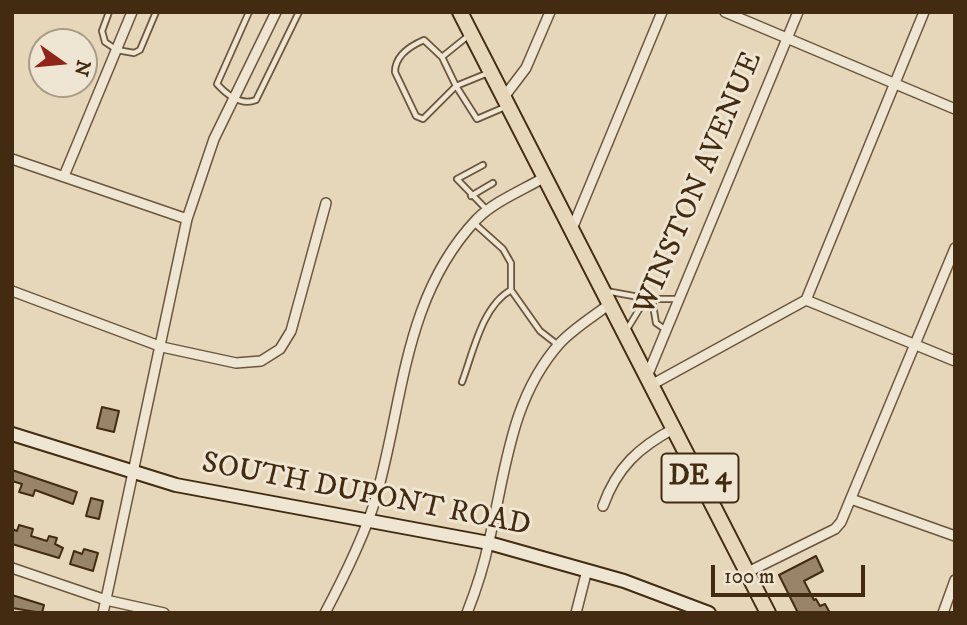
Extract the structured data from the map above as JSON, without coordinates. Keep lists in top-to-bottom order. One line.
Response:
{"streets":{"main road":["DE 4"],"street":["WINSTON AVENUE","SOUTH DUPONT ROAD"]},"crossings":[["WINSTON AVENUE","DE 4"]],"scale_bar":"100 m","north":"right"}
